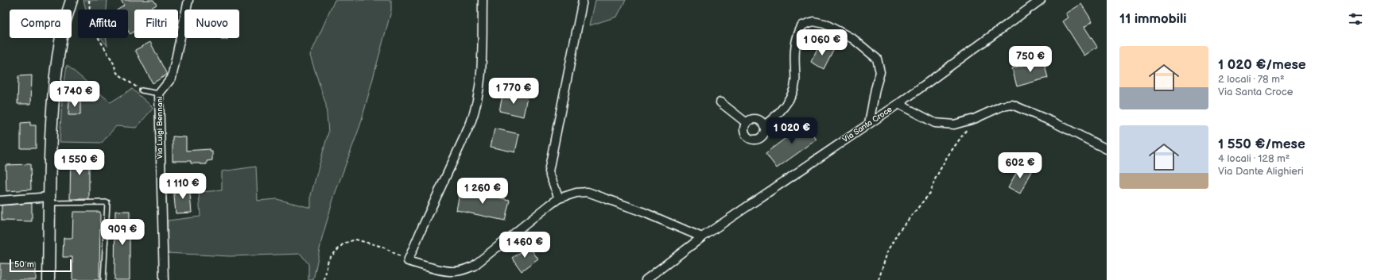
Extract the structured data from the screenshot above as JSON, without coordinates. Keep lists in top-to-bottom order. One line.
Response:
{"streets":{"street":["Via Santa Croce","Via Luigi Bennani"]},"scale_bar":"50 m","page":{"heading":"11 immobili","chip":["Compra","Affitta","Filtri","Nuovo"],"price":["1 060 €","750 €","1 770 €","1 740 €","1 020 €","1 550 €","602 €","1 110 €","1 260 €","909 €","1 460 €"],"list":[{"name":"1 020 €/mese","note":"2 locali · 78 m² · Via Santa Croce"},{"name":"1 550 €/mese","note":"4 locali · 128 m² · Via Dante Alighieri"}],"scale":"50 m"}}
